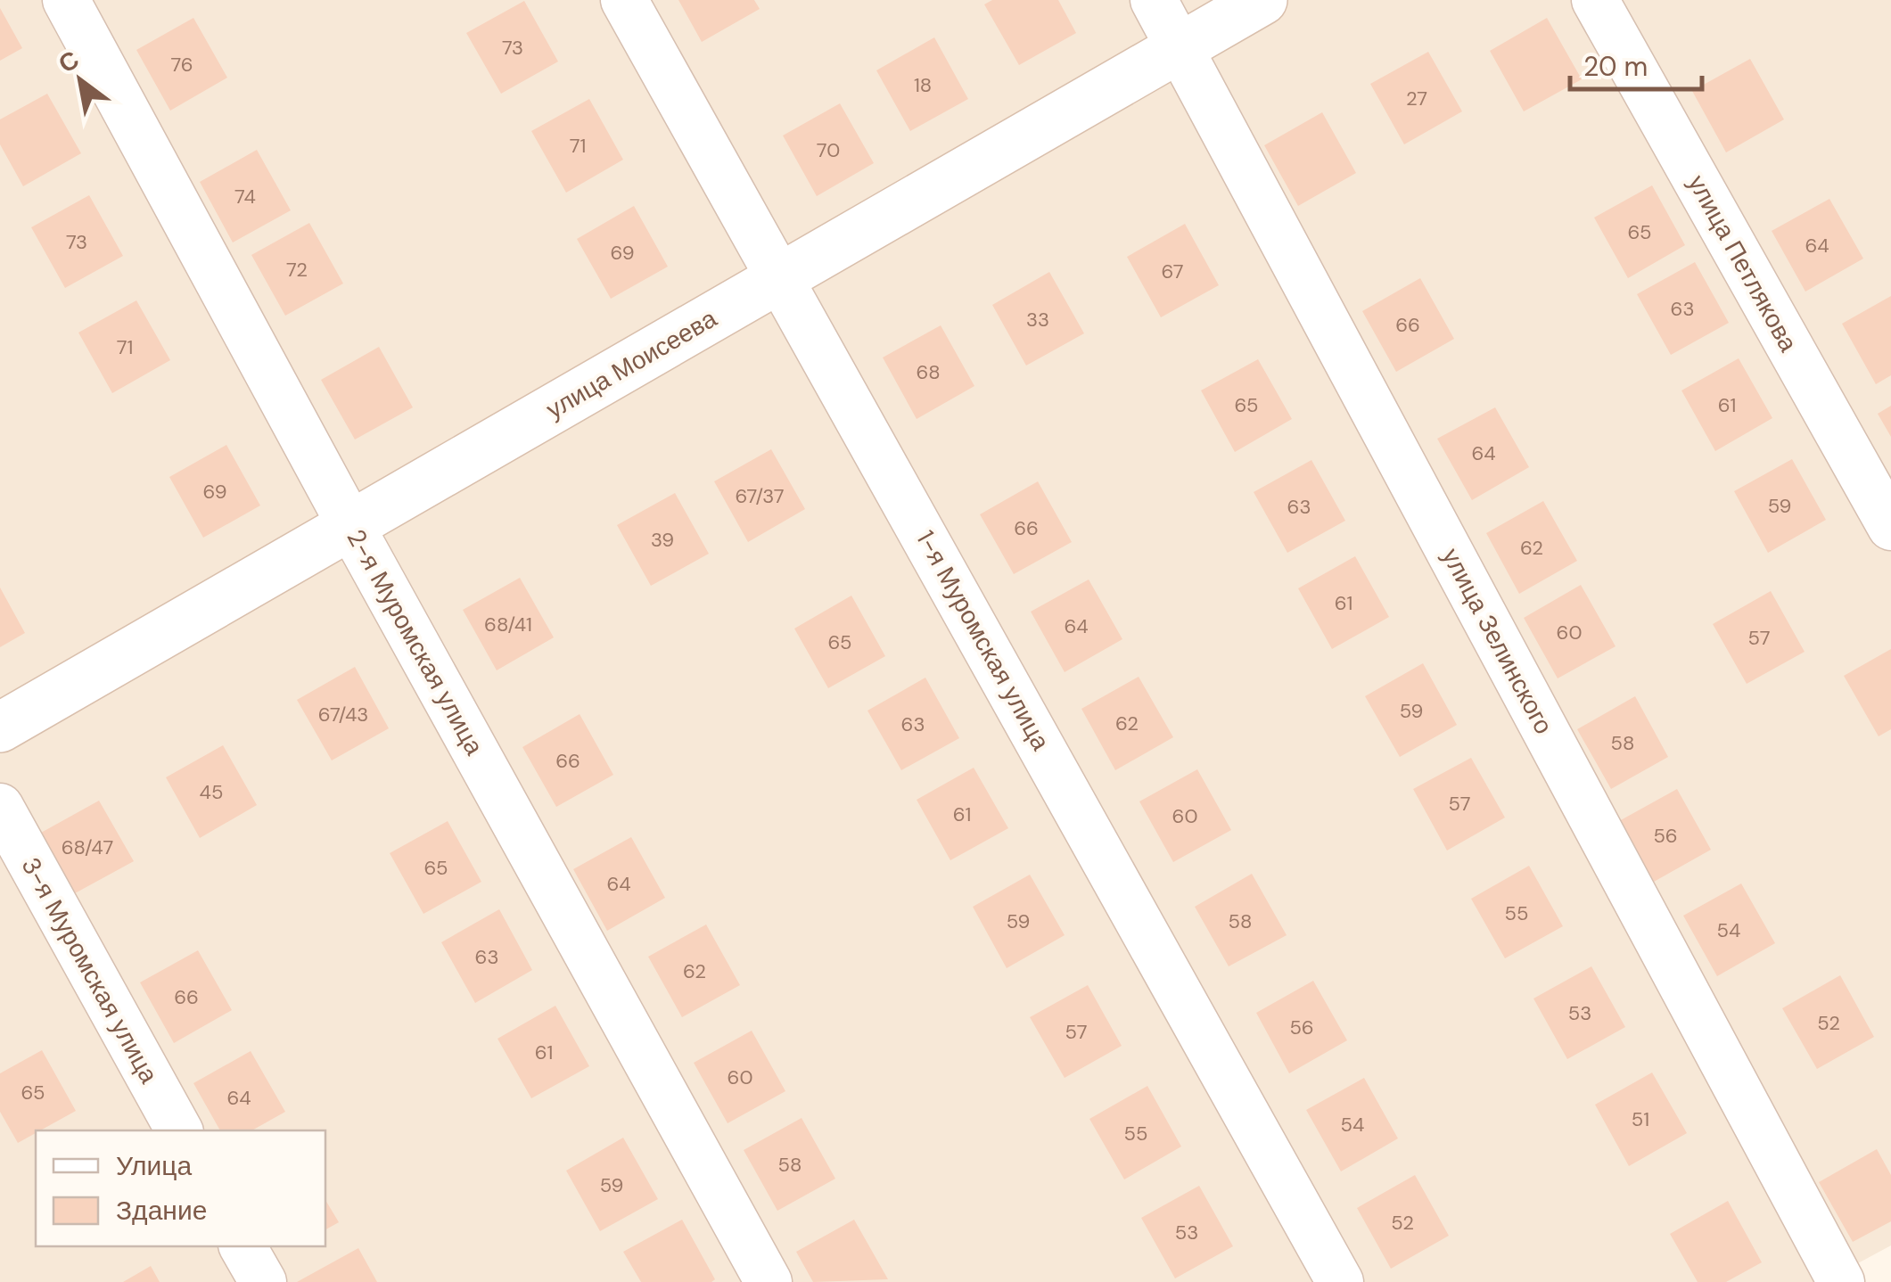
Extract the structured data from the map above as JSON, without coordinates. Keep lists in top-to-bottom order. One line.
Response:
{"streets":{"street":["улица Петлякова","улица Моисеева","1-я Муромская улица","улица Зелинского","2-я Муромская улица","3-я Муромская улица"]},"crossings":[["улица Моисеева","1-я Муромская улица"],["улица Моисеева","улица Зелинского"],["улица Моисеева","2-я Муромская улица"]],"house_numbers":["73","76","18","27","71","70","74","65","73","64","69","72","67","63","33","66","71","68","65","61","64","69","67/37","59","63","66","39","62","61","68/41","64","60","57","65","59","67/43","62","63","58","66","45","57","61","60","56","68/47","65","64","55","59","58","54","63","62","66","53","52","56","57","61","60","65","64","51","54","55","58","59","52","53"],"legend":["Улица","Здание"],"scale_bar":"20 m","north":"top left"}
